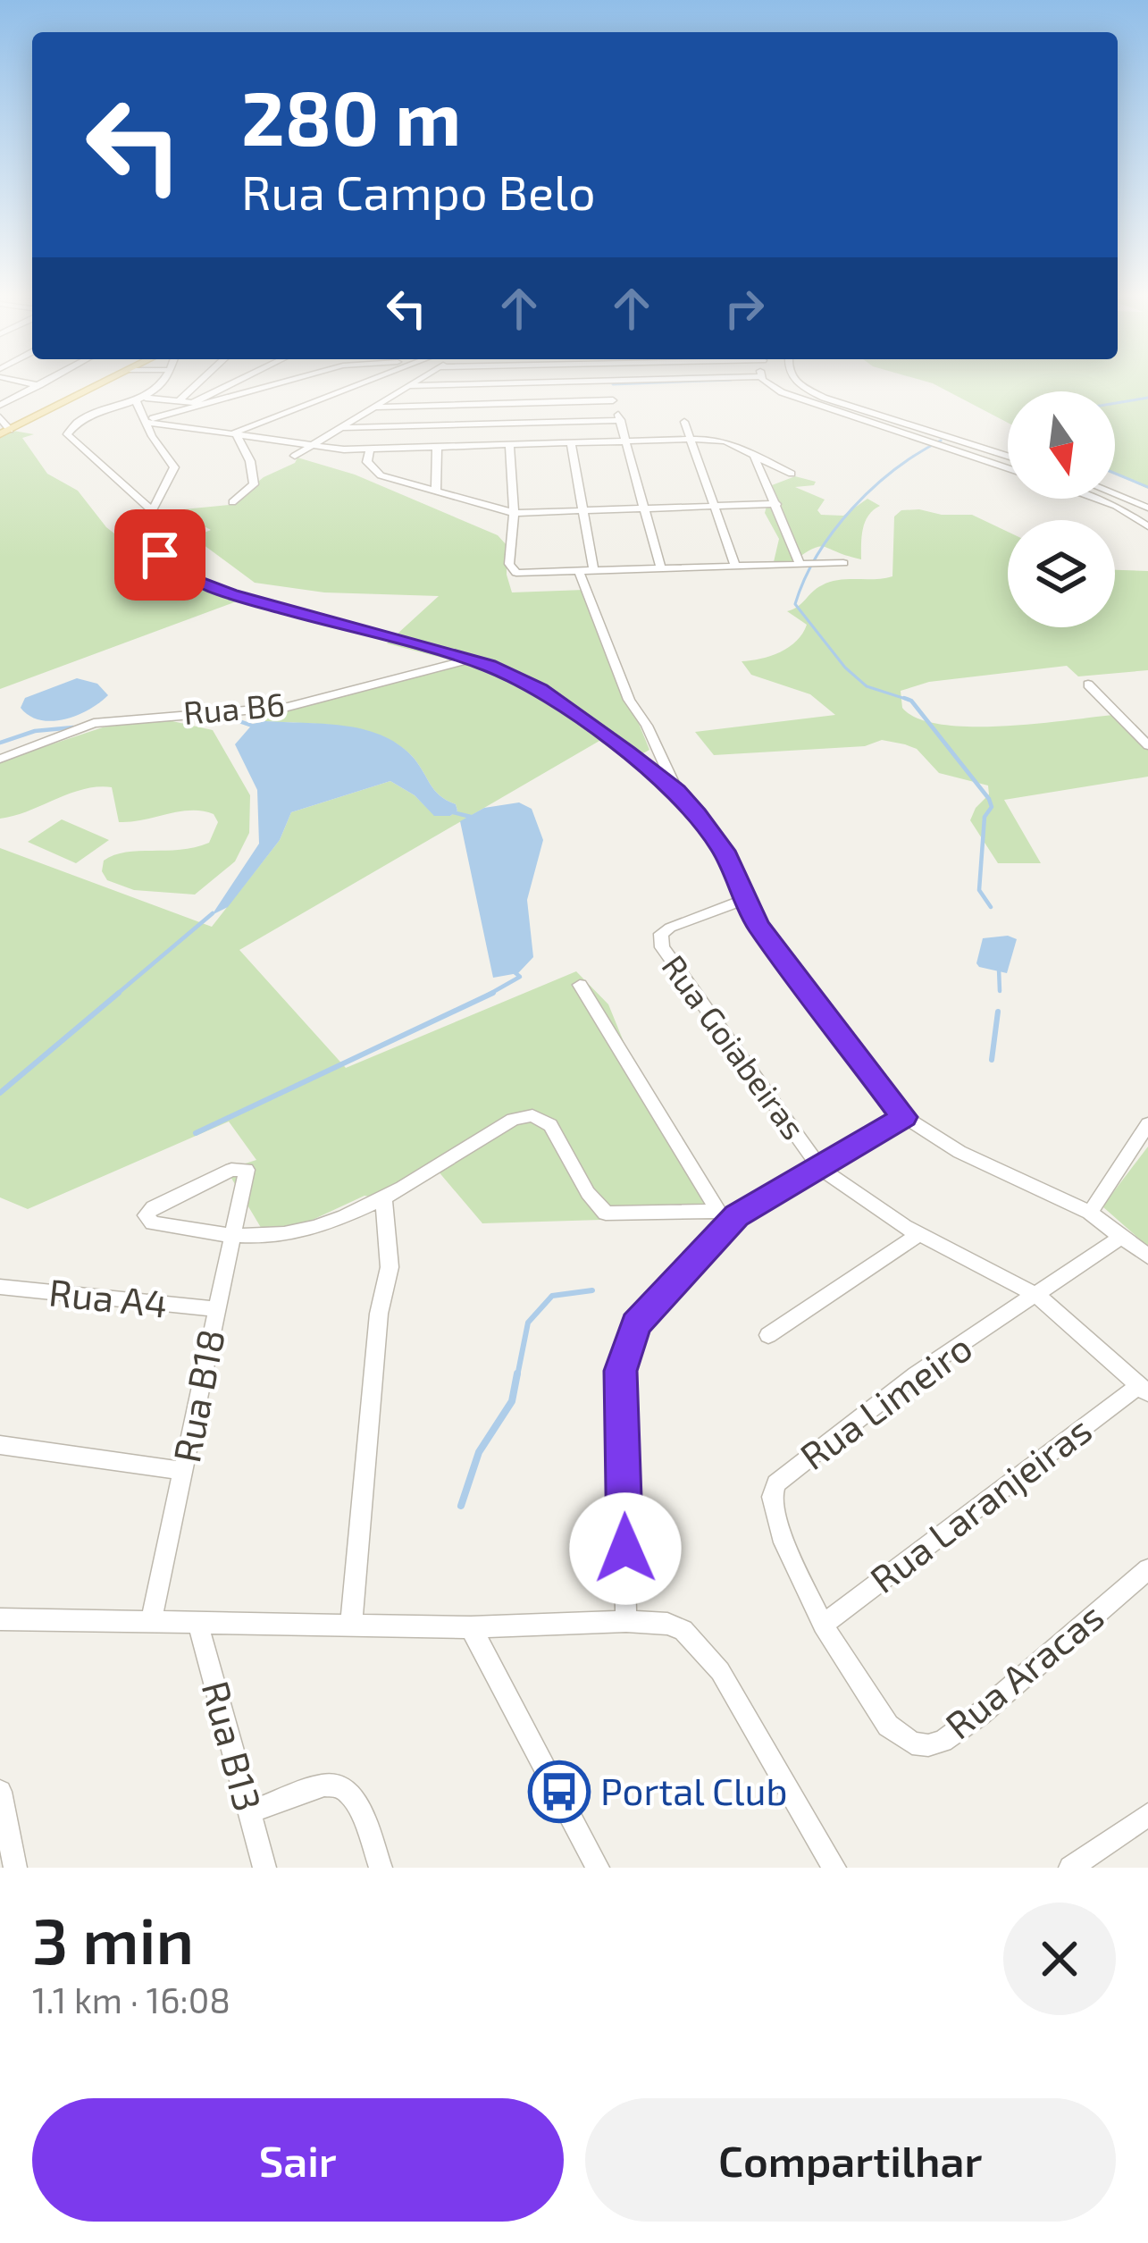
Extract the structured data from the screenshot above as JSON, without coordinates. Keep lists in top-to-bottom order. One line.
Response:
{"streets":{"street":["Rua B6","Rua Goiabeiras","Rua A4","Rua B18","Rua Limeiro","Rua Laranjeiras","Rua Aracas","Rua B13"]},"crossings":[["Rua Goiabeiras","Rua Limeiro"],["Rua Goiabeiras","Rua Laranjeiras"],["Rua A4","Rua B18"],["Rua Limeiro","Rua Laranjeiras"],["Rua Limeiro","Rua Aracas"],["Rua Laranjeiras","Rua Aracas"]],"places":{"bus stop":["Portal Club"]},"north":"bottom","page":{"turn":["280 m","Rua Campo Belo"],"heading":["3 min","1.1 km · 16:08"],"buttons":["Sair","Compartilhar"]}}
